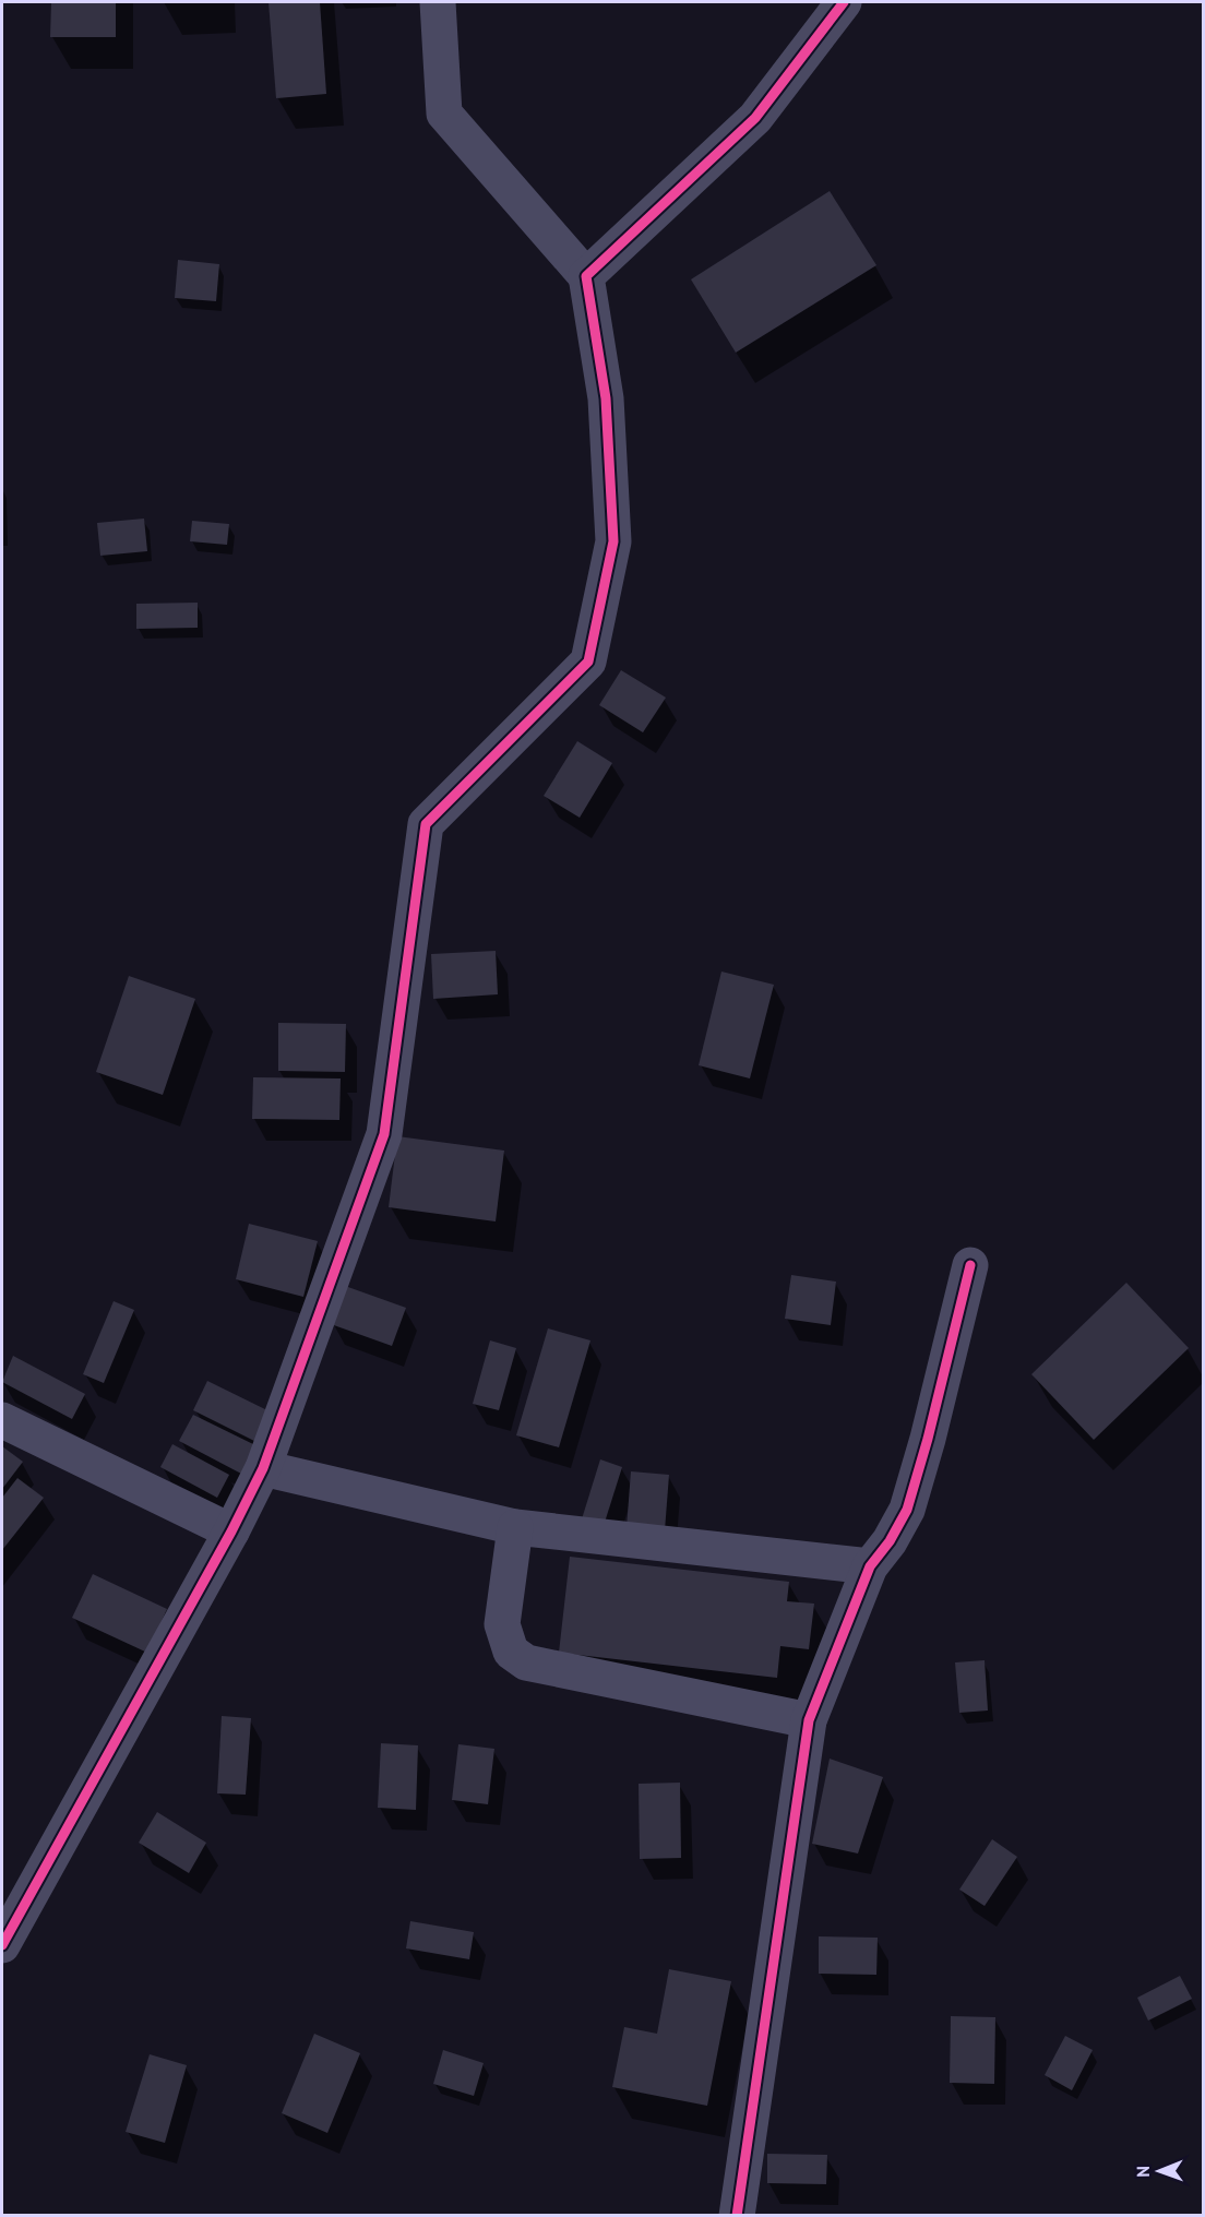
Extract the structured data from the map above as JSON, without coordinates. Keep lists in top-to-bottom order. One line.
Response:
{"north":"left"}
